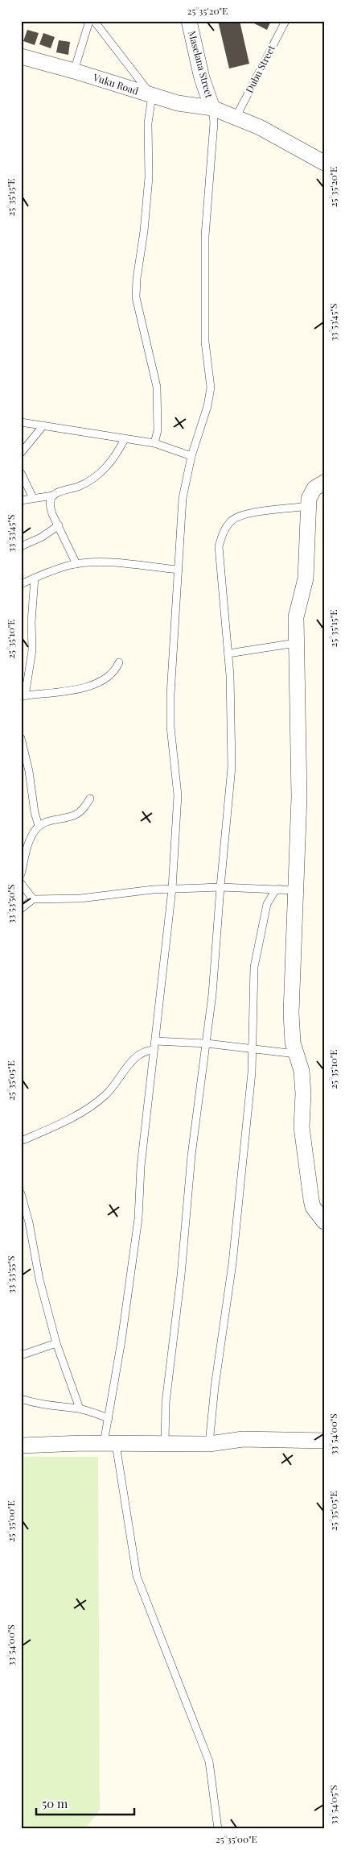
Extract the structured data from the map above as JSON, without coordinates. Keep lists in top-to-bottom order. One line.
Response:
{"streets":{"street":["Maselana Street","Vuku Road"],"lane":["Dubu Street"]},"crossings":[["Maselana Street","Vuku Road"]],"scale_bar":"50 m","coordinates":["25°35'20\"E","25°35'15\"E","33°53'45\"S","25°35'10\"E","33°53'50\"S","25°35'05\"E","33°53'55\"S","33°54'00\"S","25°35'00\"E","33°54'05\"S"]}
